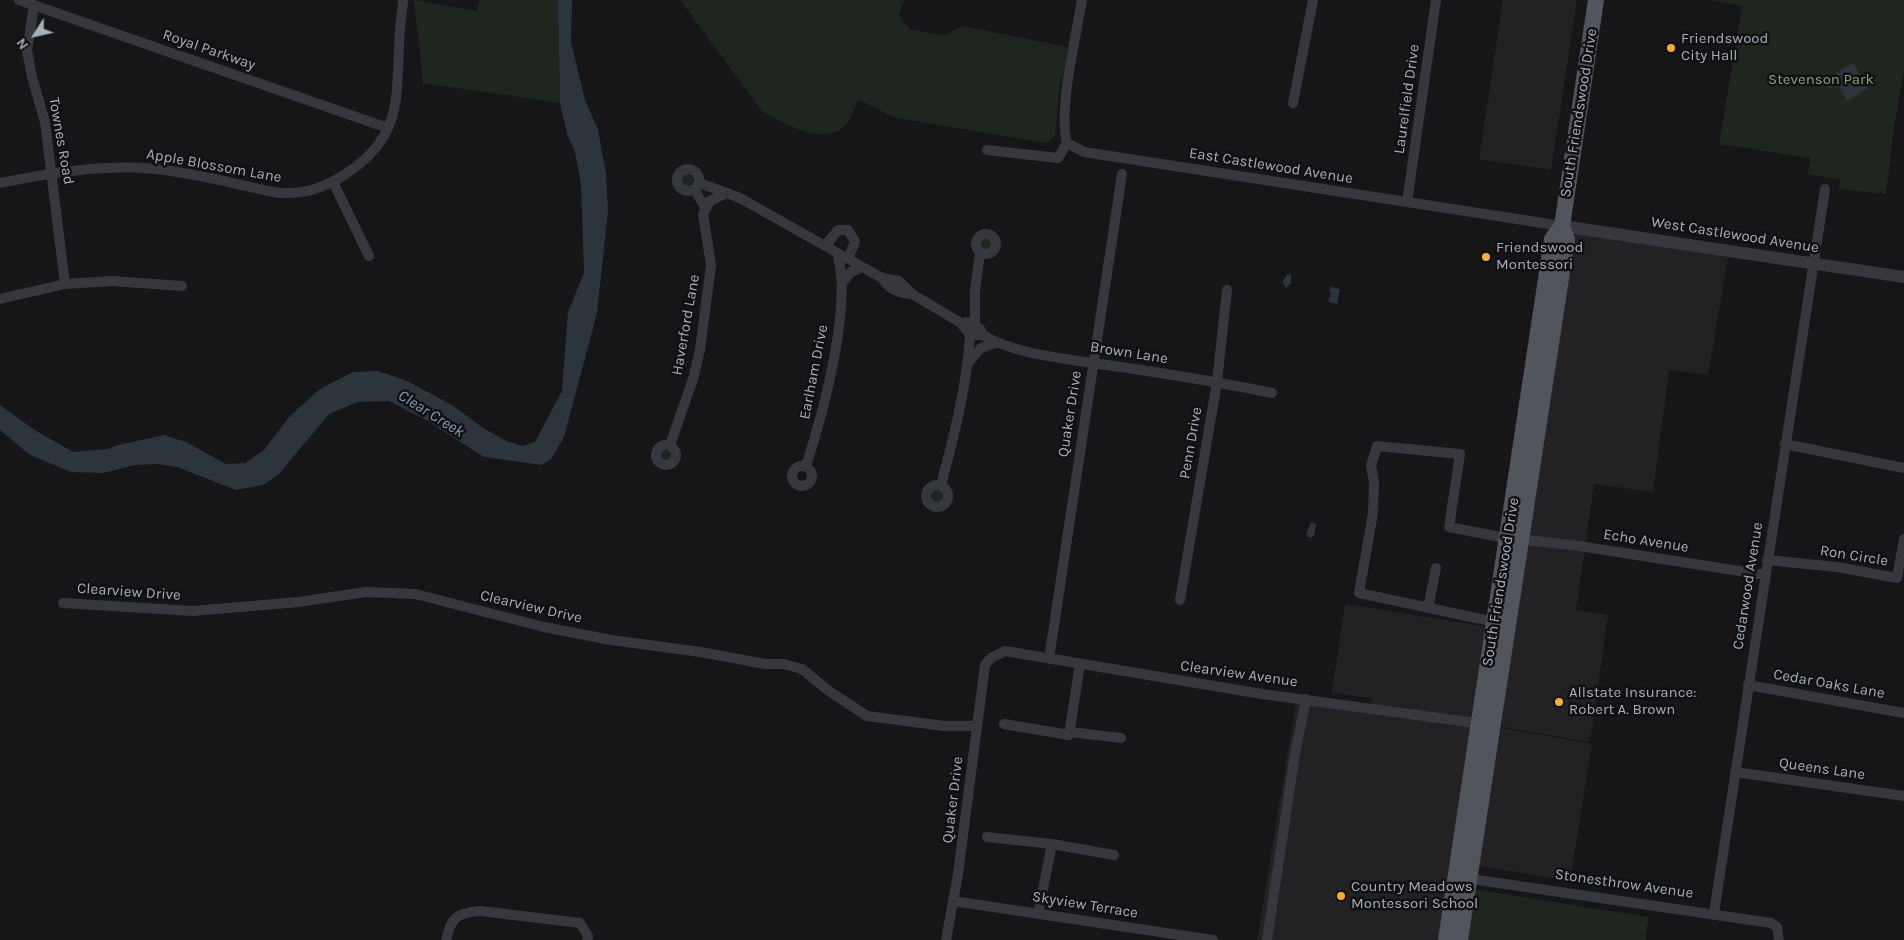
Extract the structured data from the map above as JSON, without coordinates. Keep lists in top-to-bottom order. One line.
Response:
{"streets":{"main road":["South Friendswood Drive"],"street":["Royal Parkway","Laurelfield Drive","Townes Road","Apple Blossom Lane","East Castlewood Avenue","West Castlewood Avenue","Haverford Lane","Brown Lane","Earlham Drive","Quaker Drive","Penn Drive","Echo Avenue","Ron Circle","Cedarwood Avenue","Clearview Drive","Clearview Avenue","Cedar Oaks Lane","Queens Lane","Stonesthrow Avenue","Skyview Terrace"]},"crossings":[["Royal Parkway","Townes Road"],["Royal Parkway","Apple Blossom Lane"],["Laurelfield Drive","East Castlewood Avenue"],["South Friendswood Drive","East Castlewood Avenue"],["South Friendswood Drive","West Castlewood Avenue"],["South Friendswood Drive","Echo Avenue"],["South Friendswood Drive","Clearview Avenue"],["South Friendswood Drive","Stonesthrow Avenue"],["Townes Road","Apple Blossom Lane"],["East Castlewood Avenue","West Castlewood Avenue"],["West Castlewood Avenue","Cedarwood Avenue"],["Brown Lane","Quaker Drive"],["Brown Lane","Penn Drive"],["Quaker Drive","Clearview Drive"],["Quaker Drive","Clearview Avenue"],["Quaker Drive","Skyview Terrace"],["Echo Avenue","Cedarwood Avenue"],["Ron Circle","Cedarwood Avenue"],["Cedarwood Avenue","Cedar Oaks Lane"],["Cedarwood Avenue","Queens Lane"],["Cedarwood Avenue","Stonesthrow Avenue"]],"water":["Clear Creek"],"parks":["Stevenson Park"],"places":["Friendswood City Hall","Friendswood Montessori","Allstate Insurance: Robert A. Brown","Country Meadows Montessori School"],"north":"bottom left"}
